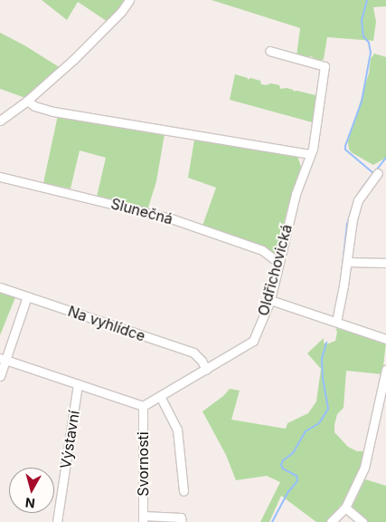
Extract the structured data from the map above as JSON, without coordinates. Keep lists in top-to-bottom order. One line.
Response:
{"streets":{"street":["Slunečná","Oldřichovická","Na vyhlídce","Výstavní","Svornosti"]},"crossings":[["Slunečná","Oldřichovická"],["Oldřichovická","Na vyhlídce"],["Oldřichovická","Svornosti"]],"north":"bottom"}
